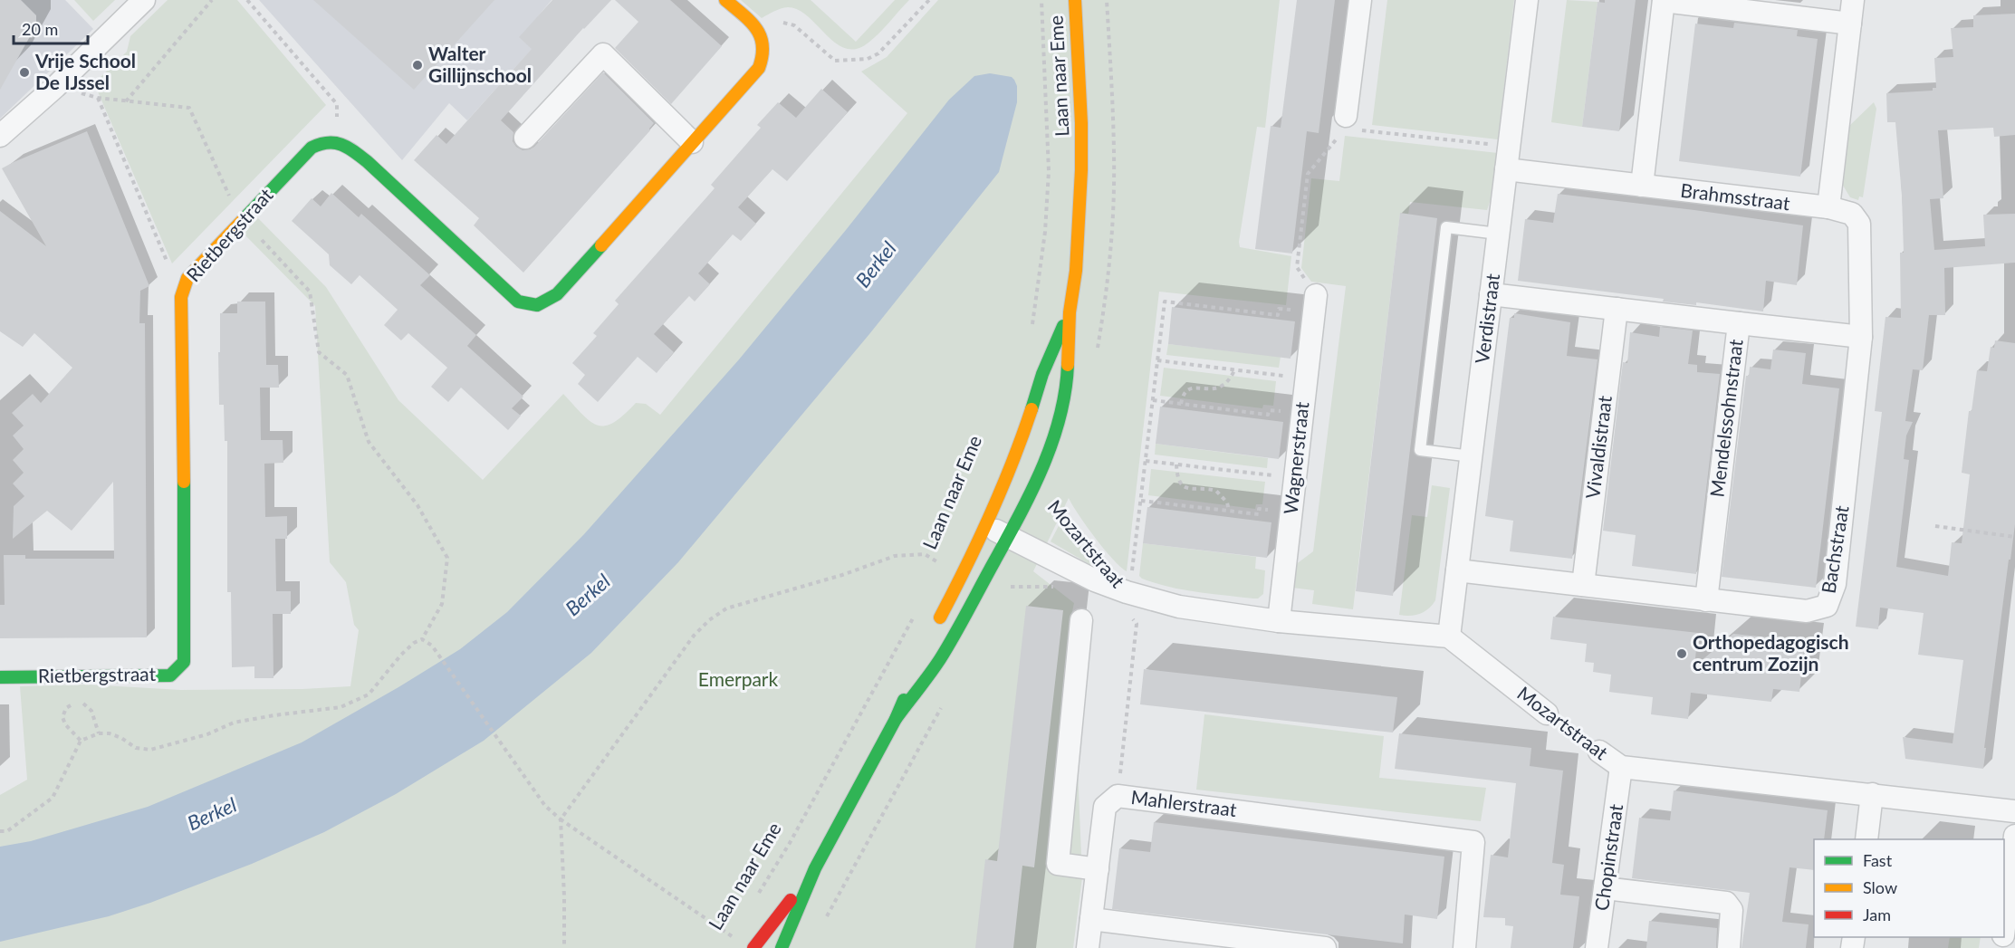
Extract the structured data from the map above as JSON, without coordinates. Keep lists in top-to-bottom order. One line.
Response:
{"streets":{"street":["Laan naar Eme","Brahmsstraat","Rietbergstraat","Verdistraat","Mendelssohnstraat","Vivaldistraat","Wagnerstraat","Mozartstraat","Bachstraat","Mahlerstraat","Chopinstraat"]},"crossings":[["Laan naar Eme","Mozartstraat"],["Brahmsstraat","Verdistraat"],["Brahmsstraat","Bachstraat"],["Verdistraat","Mendelssohnstraat"],["Verdistraat","Mozartstraat"],["Verdistraat","Bachstraat"],["Mendelssohnstraat","Vivaldistraat"],["Mendelssohnstraat","Bachstraat"],["Vivaldistraat","Bachstraat"],["Wagnerstraat","Mozartstraat"],["Mozartstraat","Chopinstraat"]],"water":["Berkel"],"parks":["Emerpark"],"places":["Walter Gillijnschool","Vrije School De IJssel","Orthopedagogisch centrum Zozijn"],"legend":["Fast","Slow","Jam"],"scale_bar":"20 m"}
